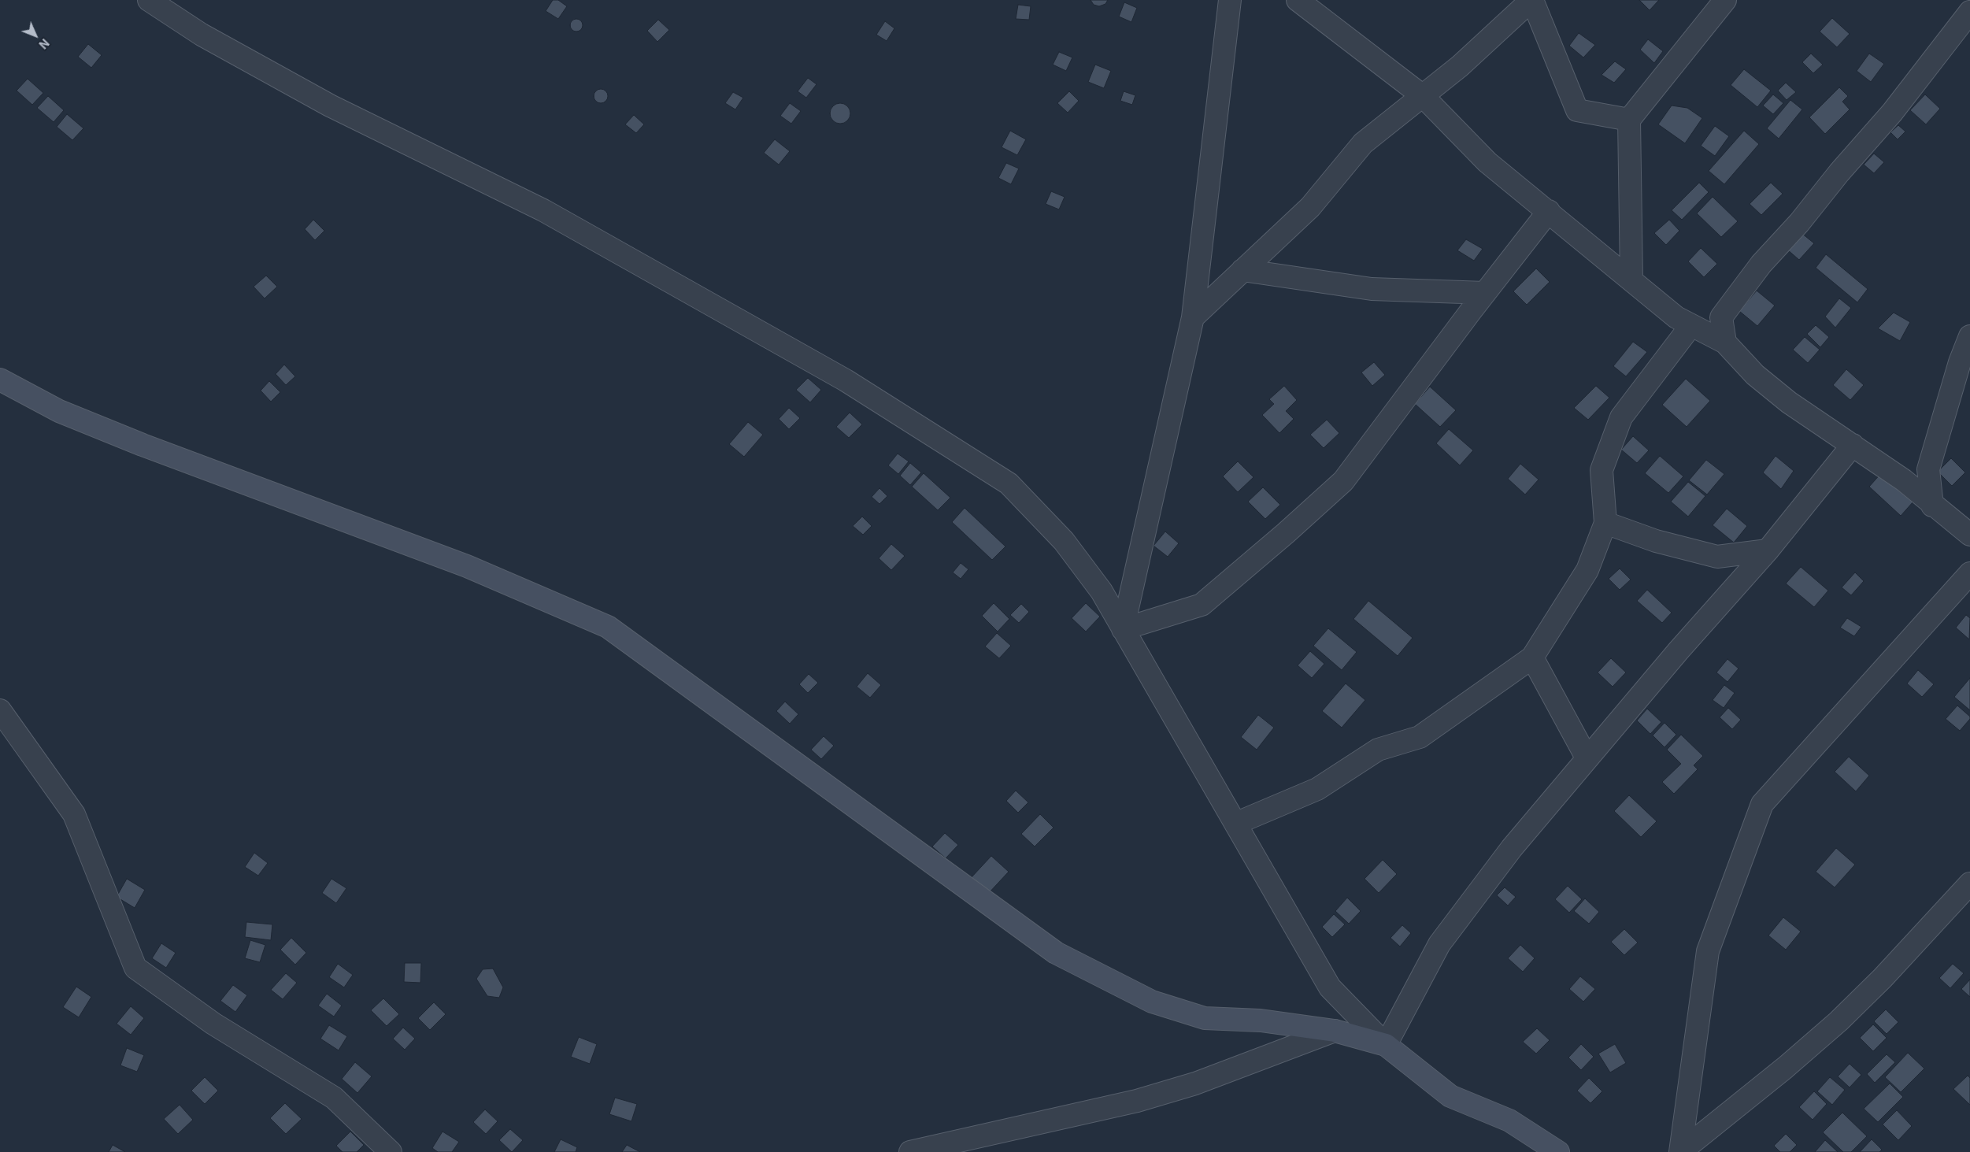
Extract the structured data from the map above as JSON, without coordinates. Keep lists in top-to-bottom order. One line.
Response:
{"north":"bottom right"}
